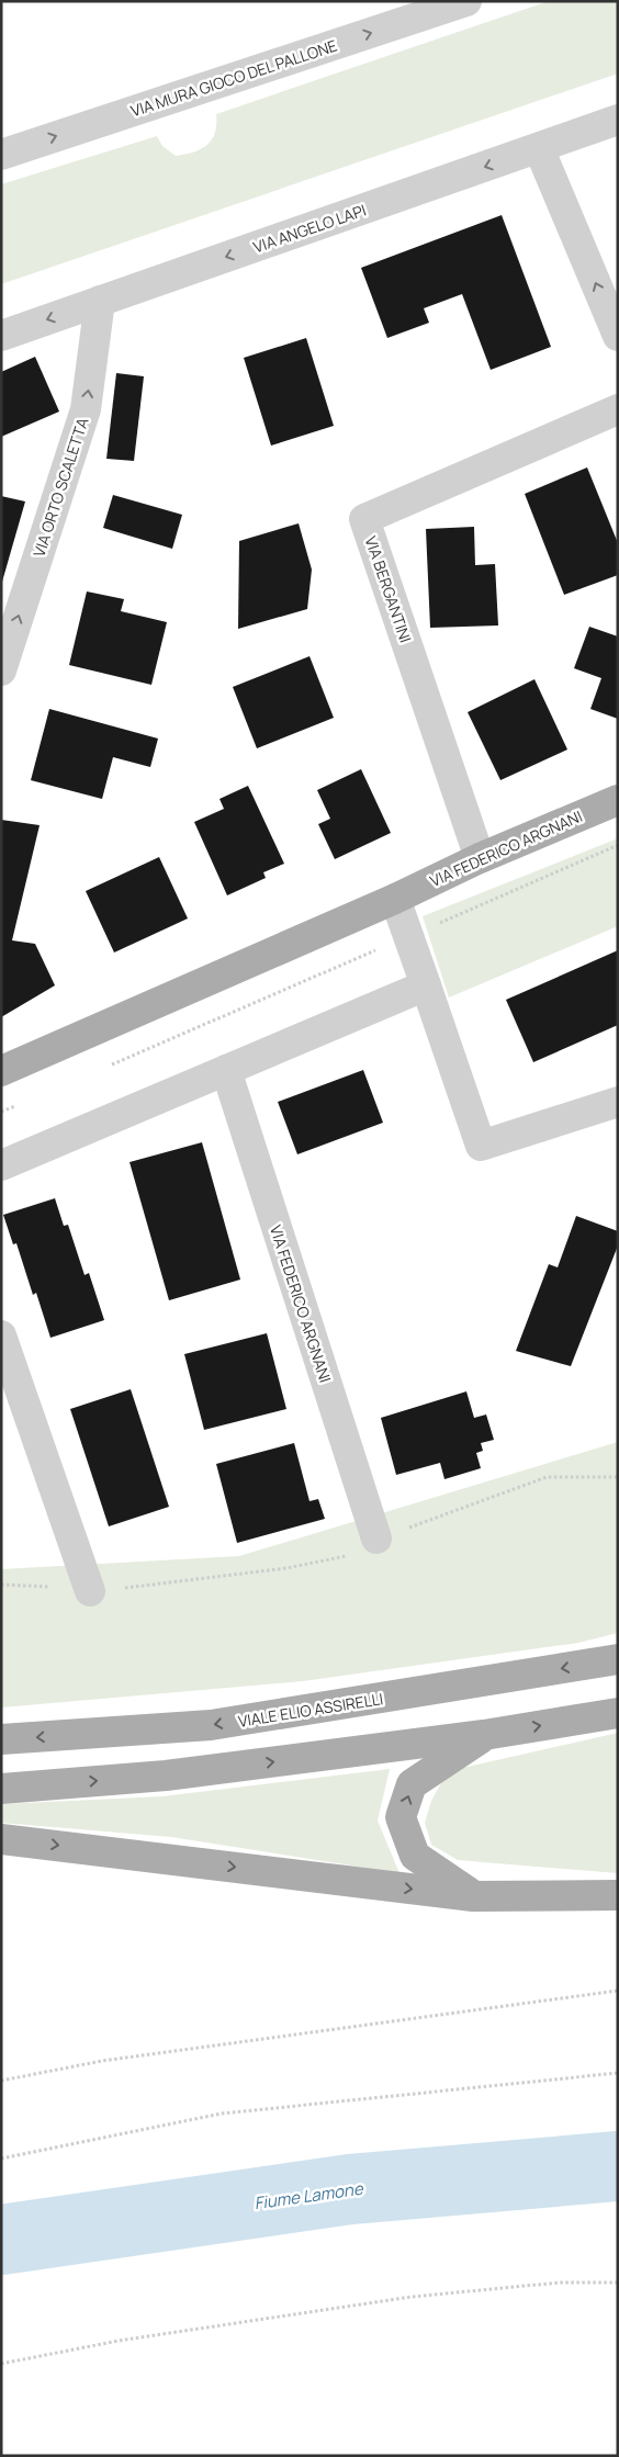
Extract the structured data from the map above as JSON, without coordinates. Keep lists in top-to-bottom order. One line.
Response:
{"streets":{"main road":["VIA FEDERICO ARGNANI","VIALE ELIO ASSIRELLI"],"street":["VIA MURA GIOCO DEL PALLONE","VIA ANGELO LAPI","VIA ORTO SCALETTA","VIA BERGANTINI"]},"crossings":[["VIA ANGELO LAPI","VIA ORTO SCALETTA"],["VIA BERGANTINI","VIA FEDERICO ARGNANI"]],"one_way":["VIA MURA GIOCO DEL PALLONE","VIA ANGELO LAPI","VIA ORTO SCALETTA"],"water":["Fiume Lamone"]}
